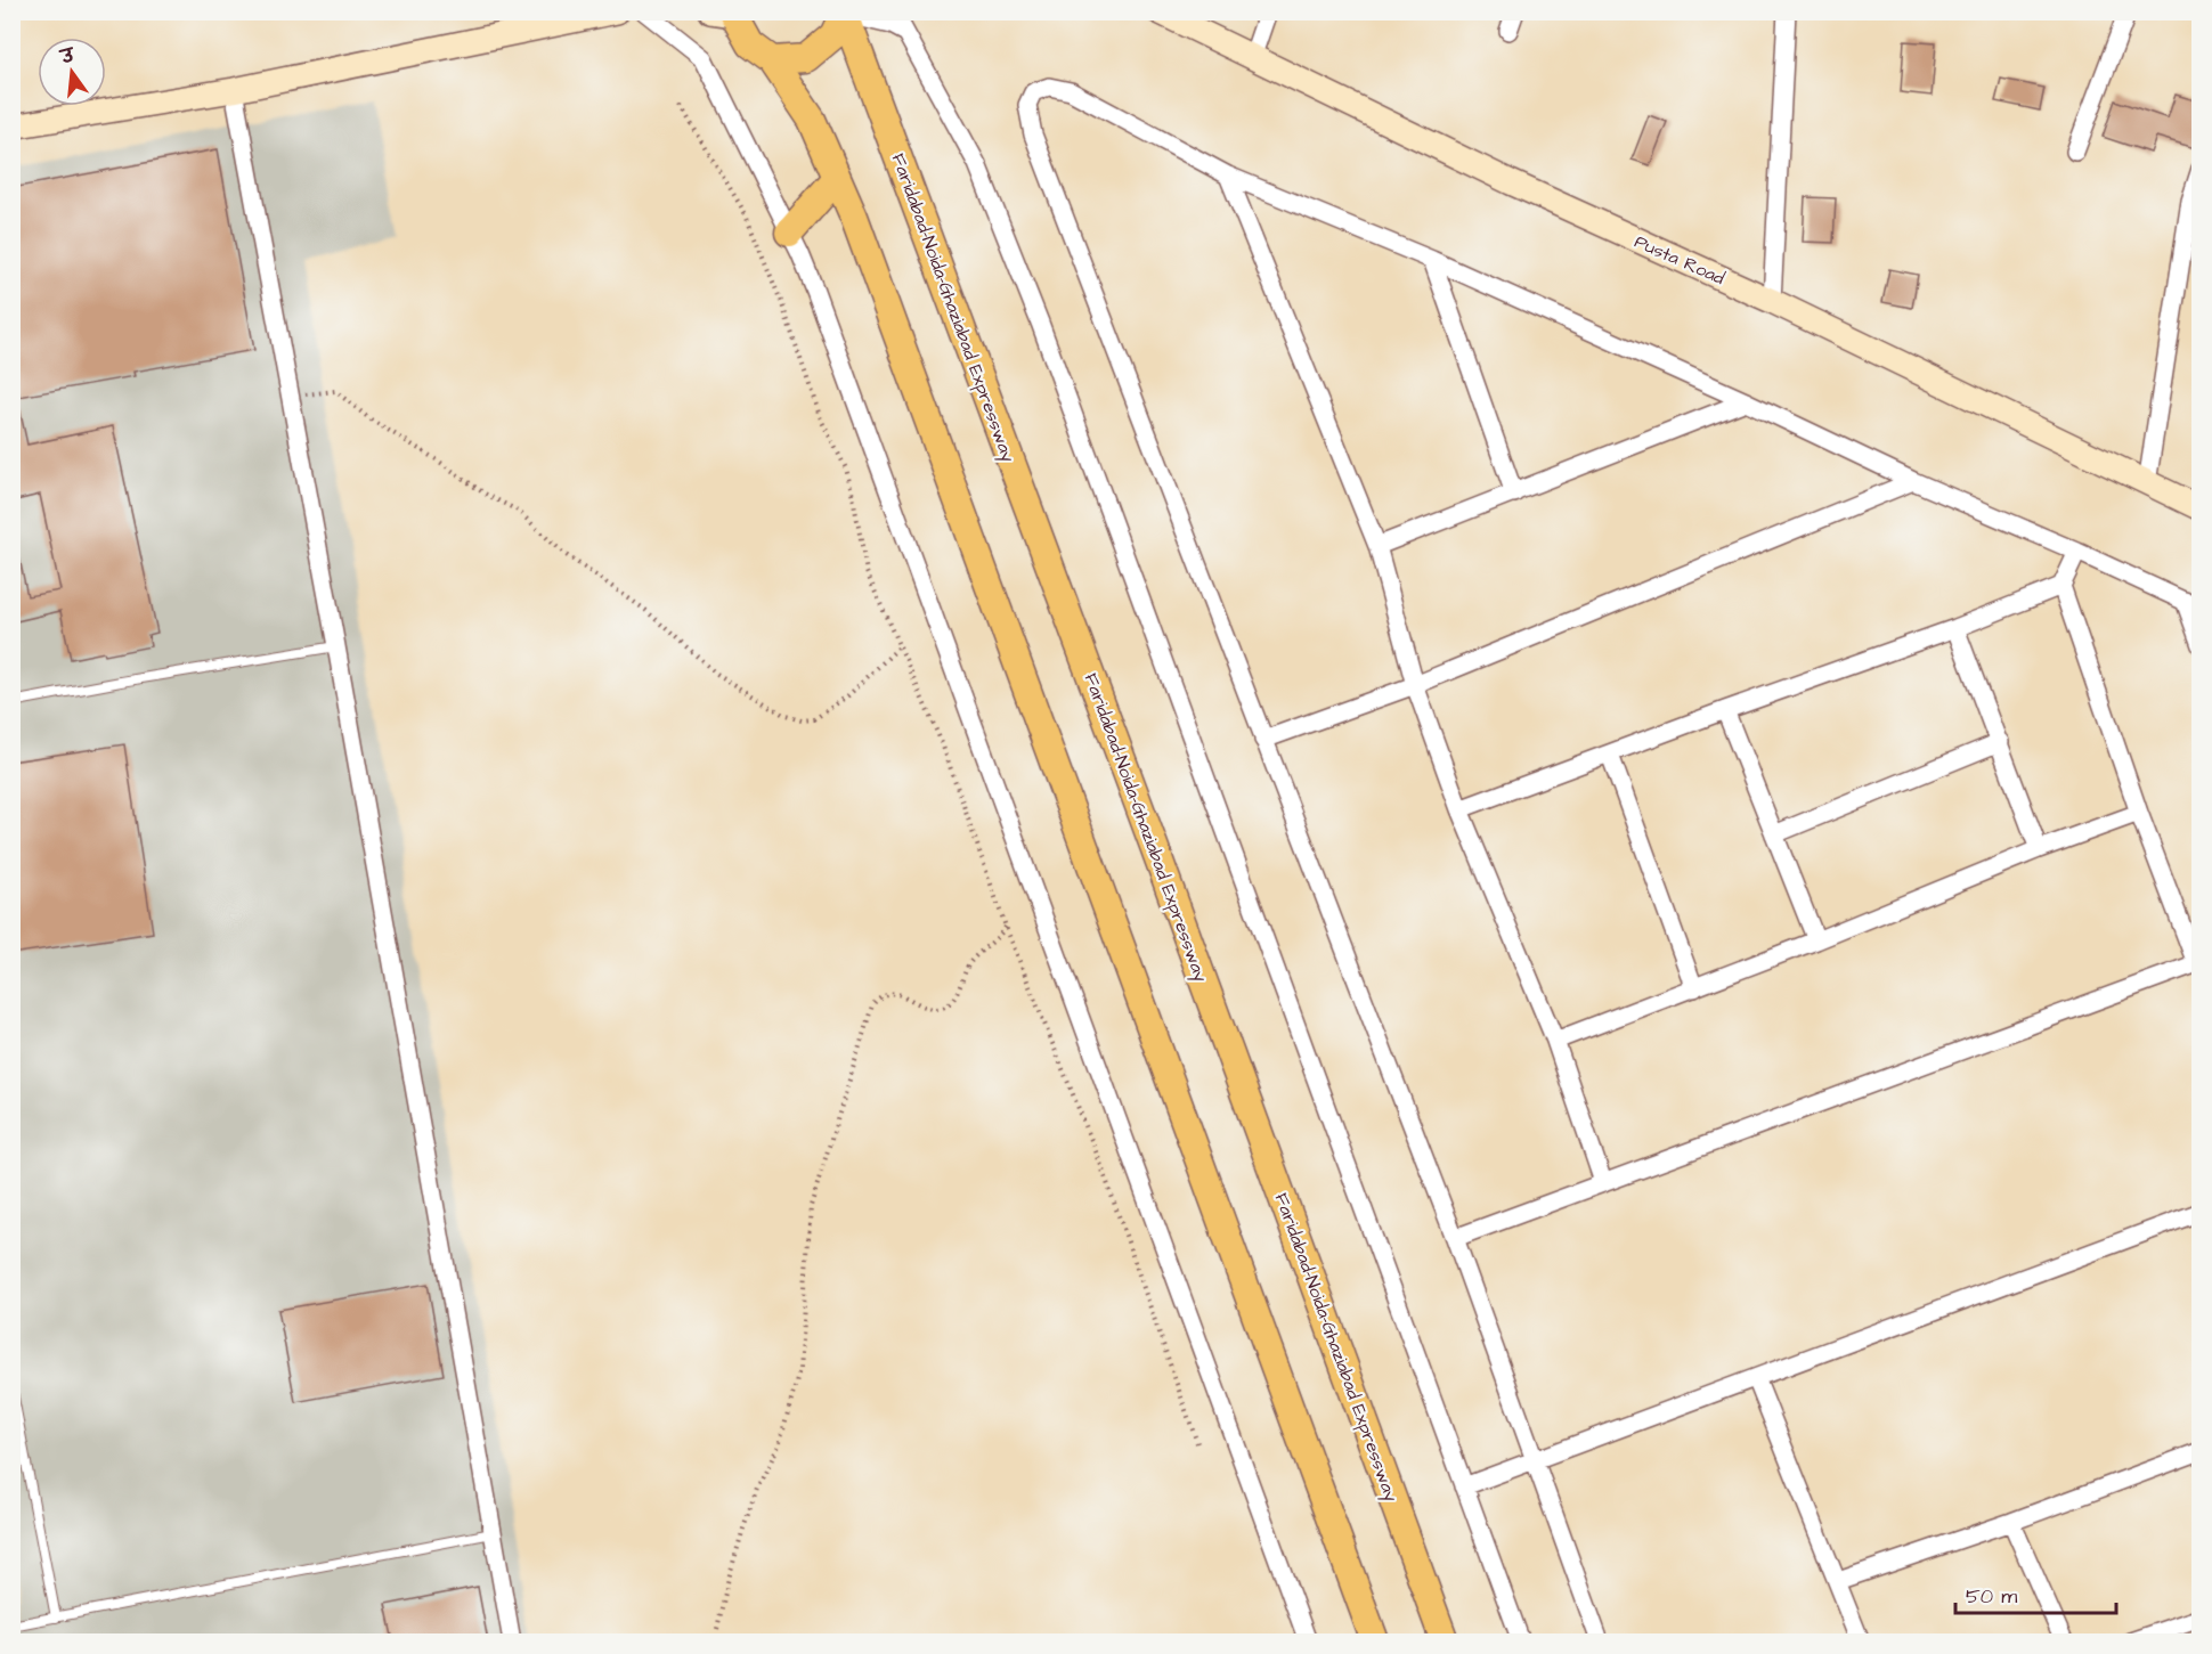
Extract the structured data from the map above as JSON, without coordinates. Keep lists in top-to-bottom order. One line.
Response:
{"streets":{"main road":["Faridabad-Noida-Ghaziabad Expressway"],"street":["Pusta Road"]},"scale_bar":"50 m","north":"top"}
